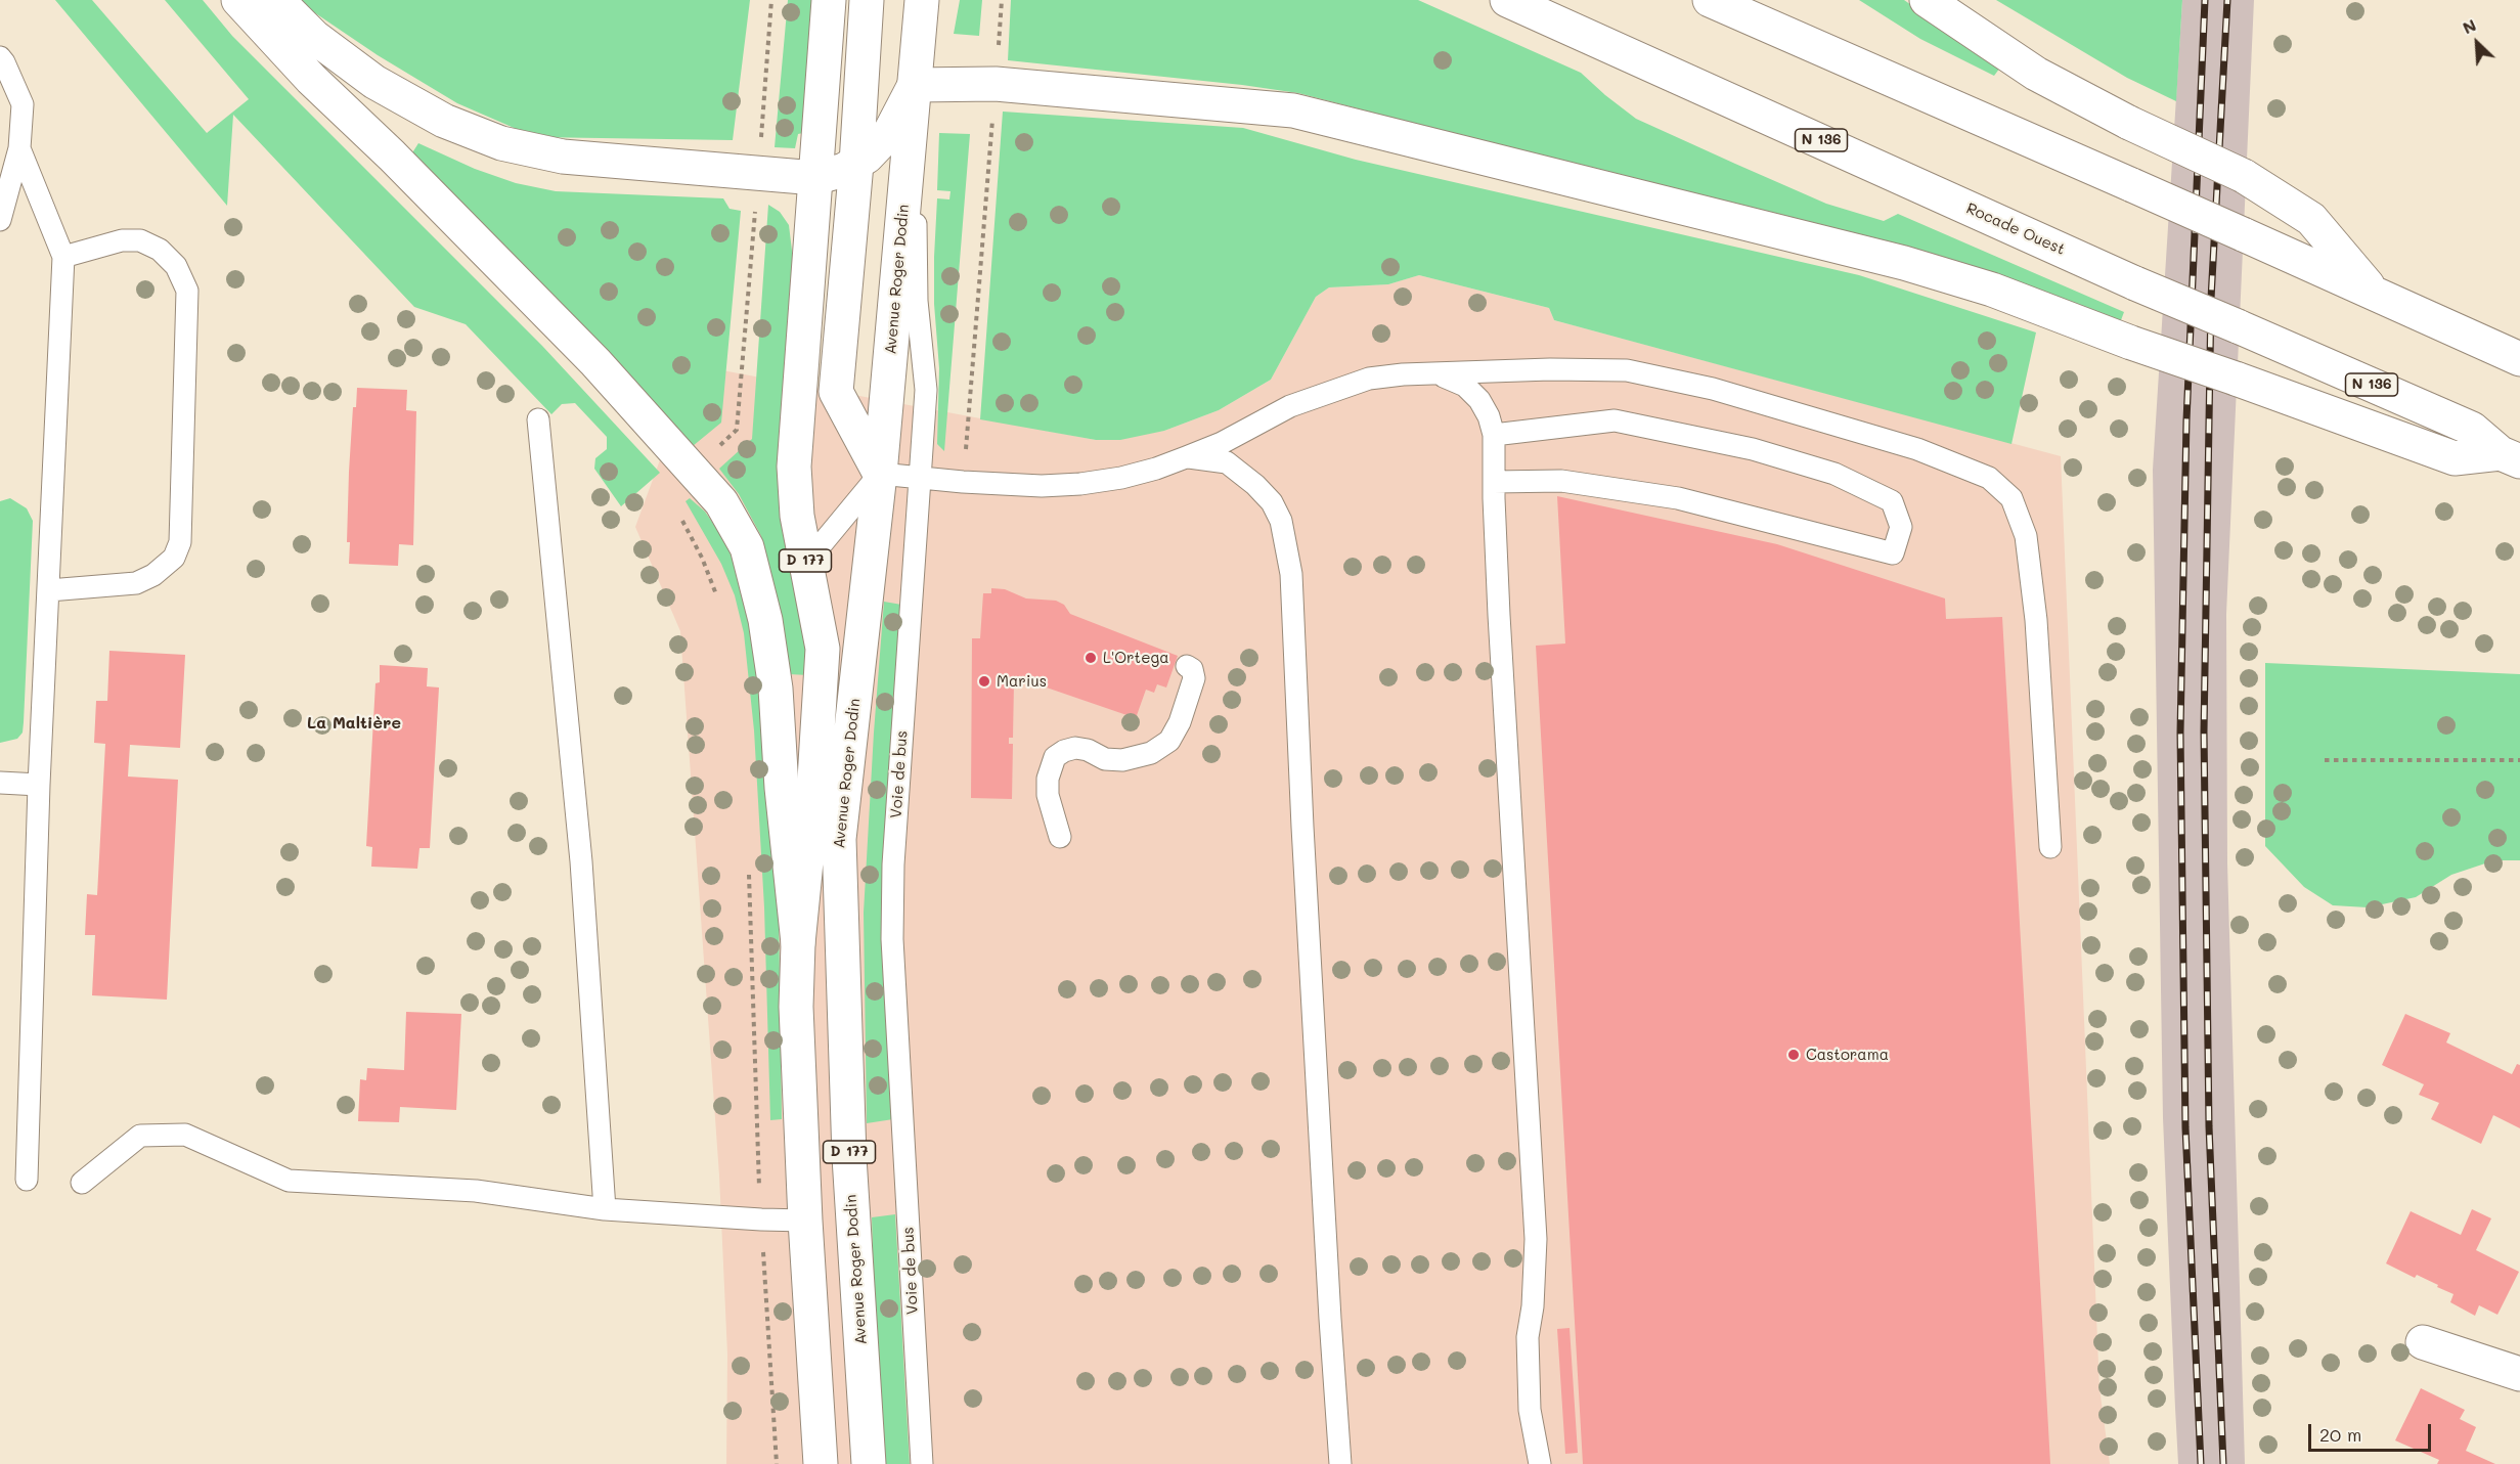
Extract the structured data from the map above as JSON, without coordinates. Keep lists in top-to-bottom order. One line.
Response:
{"streets":{"main road":["N 136","Rocade Ouest","Avenue Roger Dodin","D 177"],"lane":["Voie de bus"]},"crossings":[["Avenue Roger Dodin","D 177"],["Avenue Roger Dodin","Voie de bus"],["D 177","Voie de bus"]],"districts":["La Maltière"],"places":["L'Ortega","Marius","Castorama"],"scale_bar":"20 m","north":"top left"}
